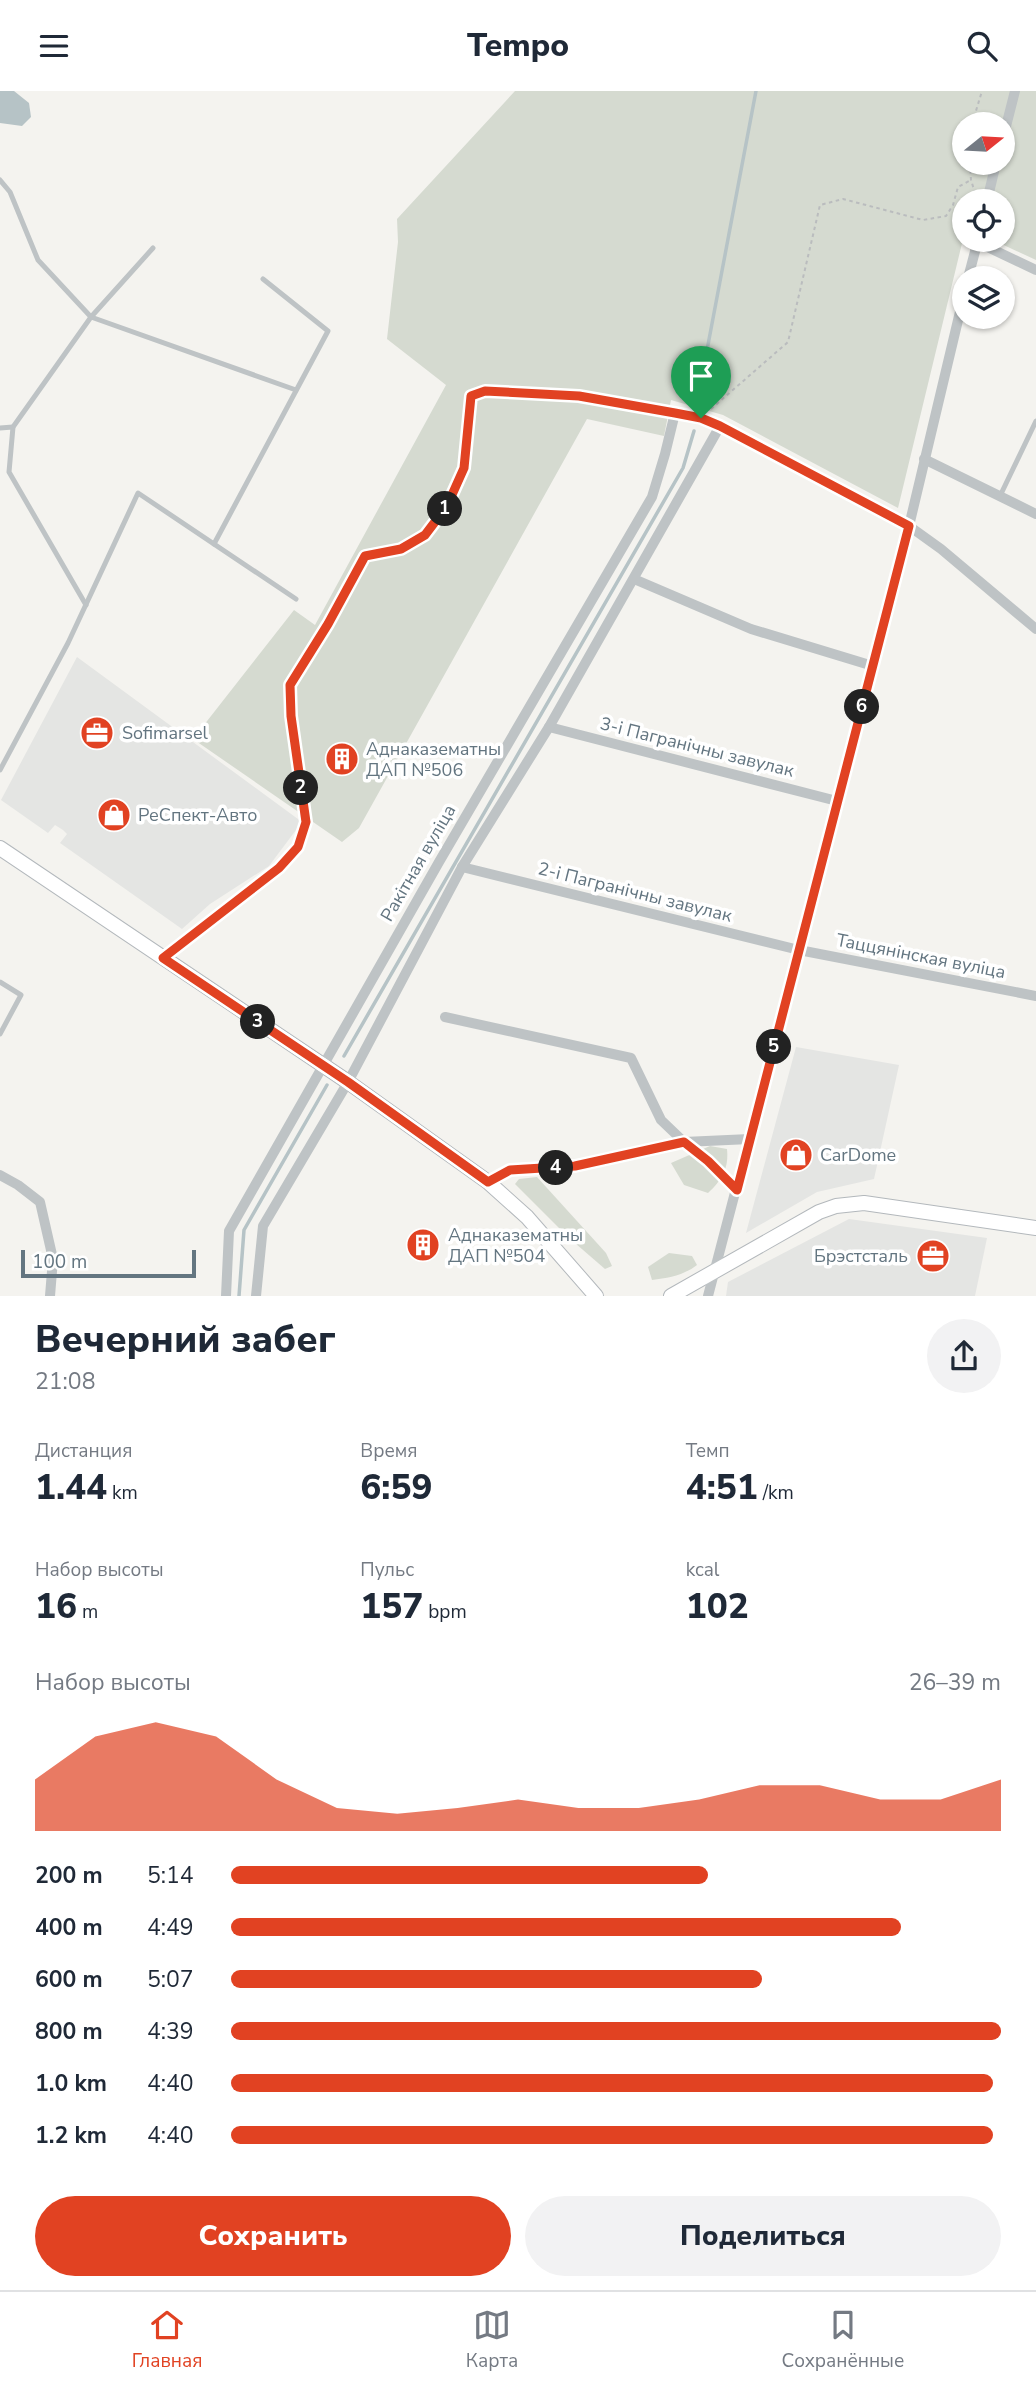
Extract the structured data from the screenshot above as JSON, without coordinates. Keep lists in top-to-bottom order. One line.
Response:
{"streets":{"street":["3-і Пагранічны завулак","Ракітная вуліца","2-і Пагранічны завулак","Таццянінская вуліца"]},"crossings":[["2-і Пагранічны завулак","Таццянінская вуліца"]],"places":{"office":["Sofimarsel","Брэстсталь"],"building":["Аднаказематны ДАП №506","Аднаказематны ДАП №504"],"shop":["РеСпект-Авто","CarDome"]},"scale_bar":"100 m","north":"right","page":{"header":"Tempo","pins":["1","6","2","3","5","4"],"scale":"100 m","heading":["Вечерний забег","21:08"],"stats":[["Дистанция","1.44 km"],["Время","6:59"],["Темп","4:51 /km"],["Набор высоты","16 m"],["Пульс","157 bpm"],["kcal","102"]],"chart":["Набор высоты","26–39 m"],"list":[{"name":"200 m","note":"5:14"},{"name":"400 m","note":"4:49"},{"name":"600 m","note":"5:07"},{"name":"800 m","note":"4:39"},{"name":"1.0 km","note":"4:40"},{"name":"1.2 km","note":"4:40"}],"buttons":["Сохранить","Поделиться"],"tabs":["Главная","Карта","Сохранённые"]}}
